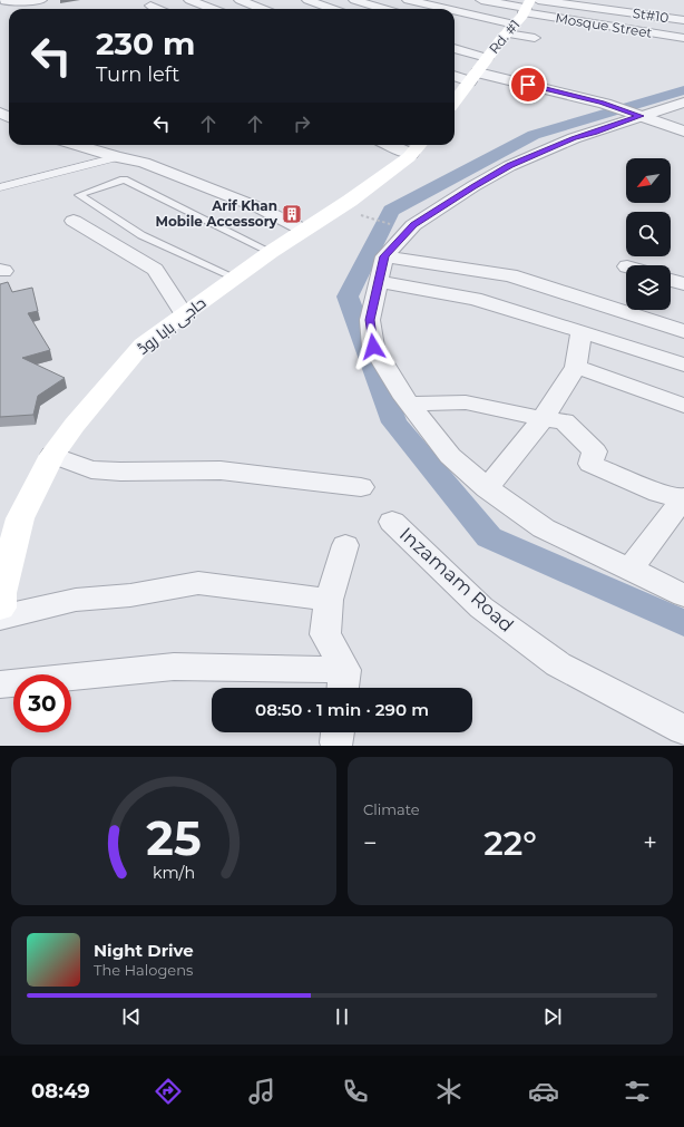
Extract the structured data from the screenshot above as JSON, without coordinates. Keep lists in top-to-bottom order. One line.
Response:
{"streets":{"main road":["Rd. #1","حاجی بابا روڈ"],"street":["St#10","Mosque Street","Inzamam Road"]},"crossings":[["Mosque Street","Rd. #1"]],"places":{"building":["Arif Khan Mobile Accessory"]},"north":"bottom left","page":{"turn":["230 m","Turn left"],"limit":"30","trip":"08:50 · 1 min · 290 m","tile":"Climate","heat":["−","22°","+"],"song":["Night Drive","The Halogens"],"tabs":"08:49","gauge":["25","km/h"]}}
